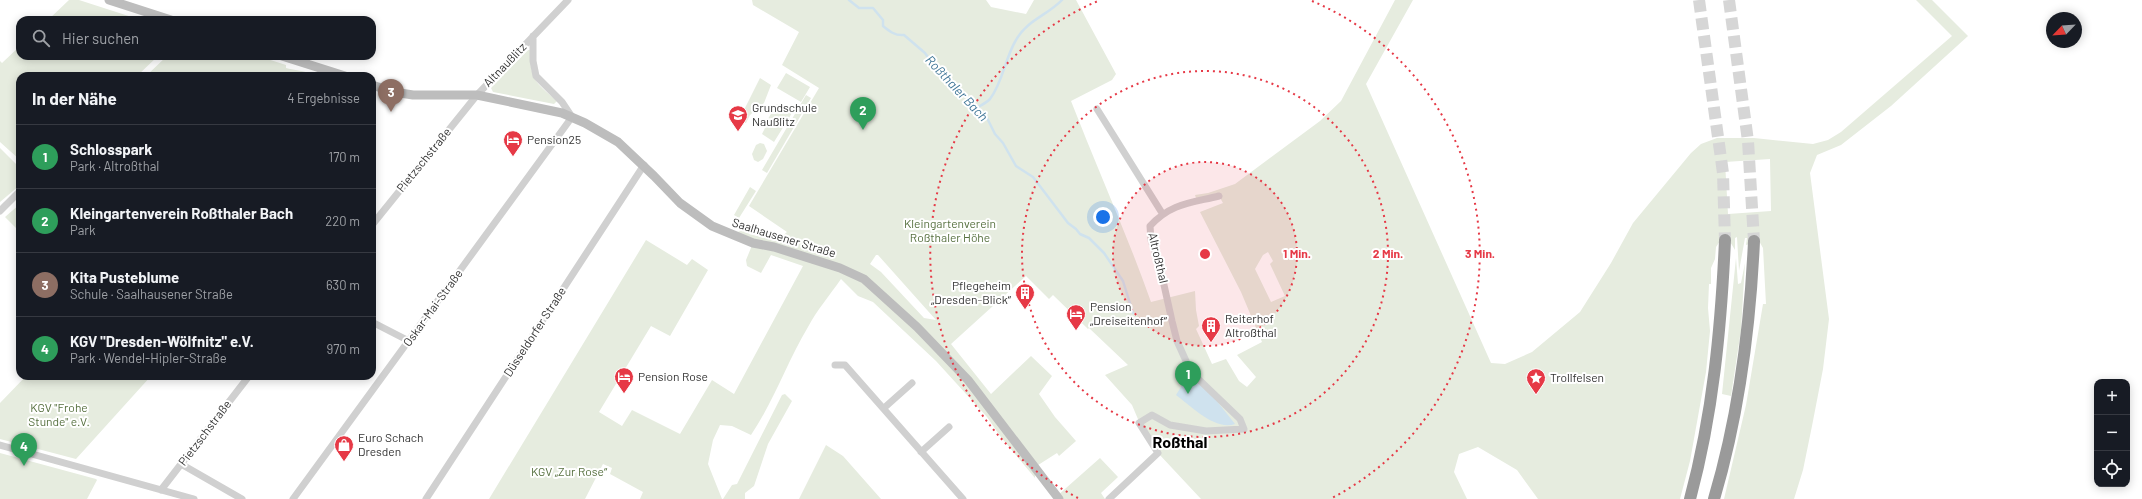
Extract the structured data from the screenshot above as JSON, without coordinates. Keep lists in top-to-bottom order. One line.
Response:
{"streets":{"street":["Altnaußlitz","Pietzschstraße","Saalhausener Straße","Altroßthal","Oskar-Mai-Straße","Düsseldorfer Straße"]},"crossings":[["Altnaußlitz","Pietzschstraße"],["Altnaußlitz","Saalhausener Straße"],["Altnaußlitz","Oskar-Mai-Straße"],["Pietzschstraße","Saalhausener Straße"],["Saalhausener Straße","Oskar-Mai-Straße"],["Saalhausener Straße","Düsseldorfer Straße"]],"districts":["Roßthal"],"water":["Roßthaler Bach"],"parks":["Kleingartenverein Roßthaler Höhe","KGV \"Frohe Stunde\" e.V.","KGV „Zur Rose“"],"places":{"school or university":["Grundschule Naußlitz"],"hotel":["Pension25","Pension „Dreiseitenhof“","Pension Rose"],"building":["Pflegeheim „Dresden-Blick“","Reiterhof Altroßthal"],"place":["Trollfelsen"],"shop":["Euro Schach Dresden"]},"north":"bottom left","page":{"search":"Hier suchen","heading":["In der Nähe","4 Ergebnisse"],"pins":["3","2","1","4"],"list":[{"mark":"1","name":"Schlosspark","note":"Park · Altroßthal","value":"170 m"},{"mark":"2","name":"Kleingartenverein Roßthaler Bach","note":"Park","value":"220 m"},{"mark":"3","name":"Kita Pusteblume","note":"Schule · Saalhausener Straße","value":"630 m"},{"mark":"4","name":"KGV \"Dresden-Wölfnitz\" e.V.","note":"Park · Wendel-Hipler-Straße","value":"970 m"}],"map_buttons":["+","−"]},"rings":["1 Min.","2 Min.","3 Min."]}
